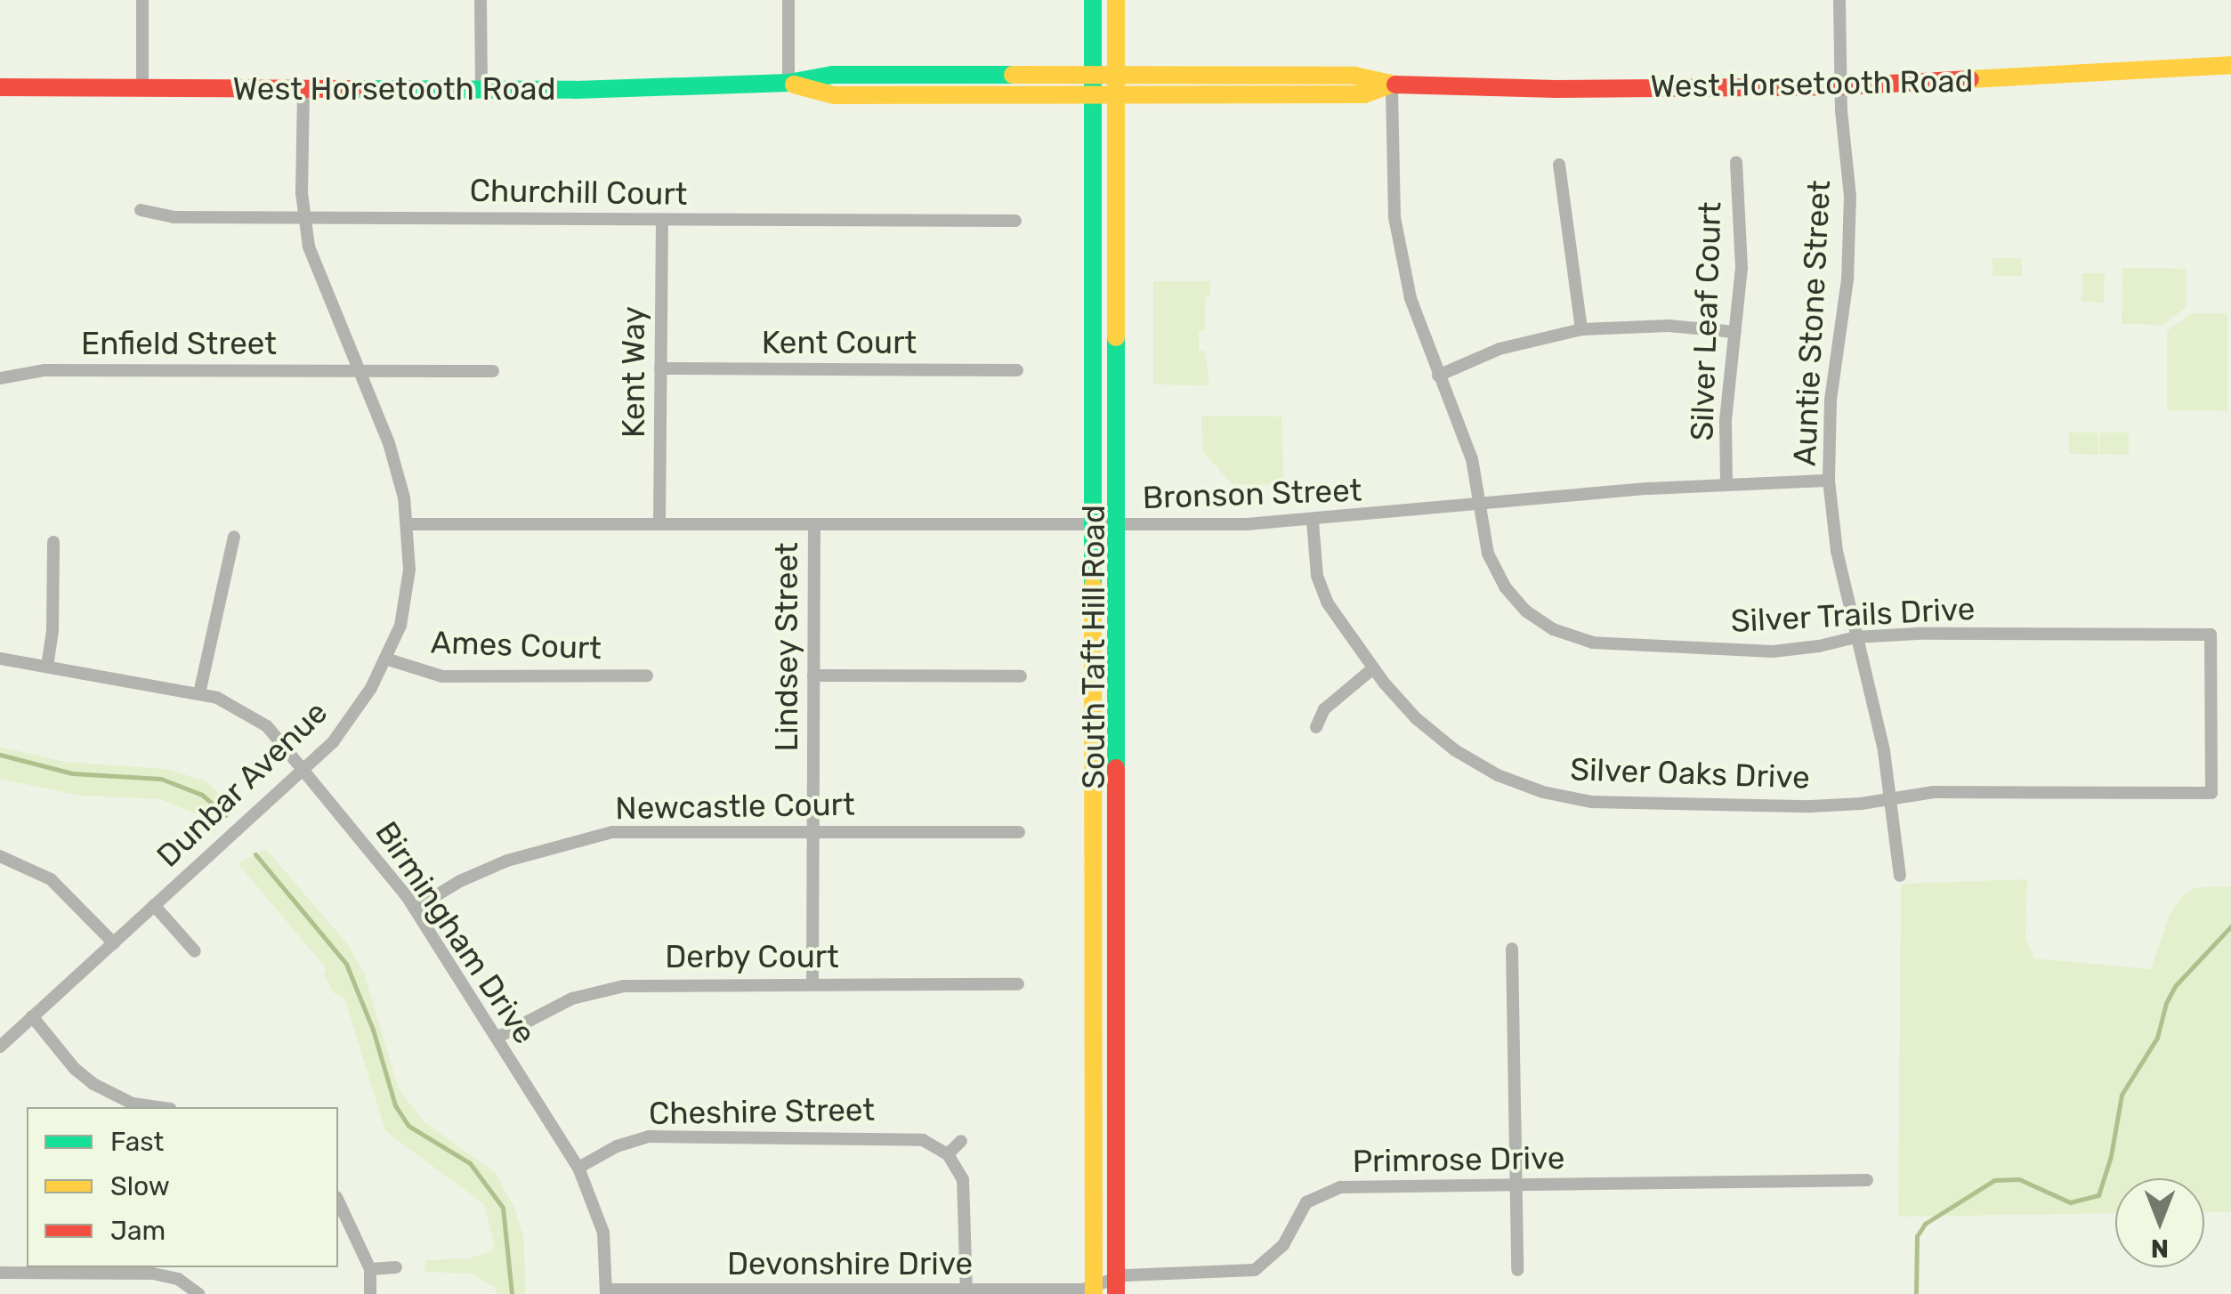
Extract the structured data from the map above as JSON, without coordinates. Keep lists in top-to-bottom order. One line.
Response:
{"streets":{"main road":["West Horsetooth Road","South Taft Hill Road"],"street":["Churchill Court","Silver Leaf Court","Auntie Stone Street","Kent Court","Enfield Street","Kent Way","Bronson Street","Silver Trails Drive","Ames Court","Lindsey Street","Silver Oaks Drive","Dunbar Avenue","Newcastle Court","Birmingham Drive","Derby Court","Cheshire Street","Primrose Drive","Devonshire Drive"]},"crossings":[["West Horsetooth Road","Auntie Stone Street"],["West Horsetooth Road","Silver Trails Drive"],["West Horsetooth Road","South Taft Hill Road"],["West Horsetooth Road","Dunbar Avenue"],["Churchill Court","Kent Way"],["Churchill Court","Dunbar Avenue"],["Silver Leaf Court","Bronson Street"],["Auntie Stone Street","Bronson Street"],["Auntie Stone Street","Silver Trails Drive"],["Auntie Stone Street","Silver Oaks Drive"],["Kent Court","Kent Way"],["Enfield Street","Dunbar Avenue"],["Kent Way","Bronson Street"],["Bronson Street","Silver Trails Drive"],["Bronson Street","Lindsey Street"],["Bronson Street","South Taft Hill Road"],["Bronson Street","Silver Oaks Drive"],["Bronson Street","Dunbar Avenue"],["Silver Trails Drive","Silver Oaks Drive"],["Ames Court","Dunbar Avenue"],["Lindsey Street","Newcastle Court"],["Lindsey Street","Derby Court"],["South Taft Hill Road","Primrose Drive"],["South Taft Hill Road","Devonshire Drive"],["Dunbar Avenue","Birmingham Drive"],["Newcastle Court","Birmingham Drive"],["Birmingham Drive","Derby Court"],["Birmingham Drive","Cheshire Street"],["Birmingham Drive","Devonshire Drive"],["Primrose Drive","Devonshire Drive"]],"legend":["Fast","Slow","Jam"],"north":"bottom"}
